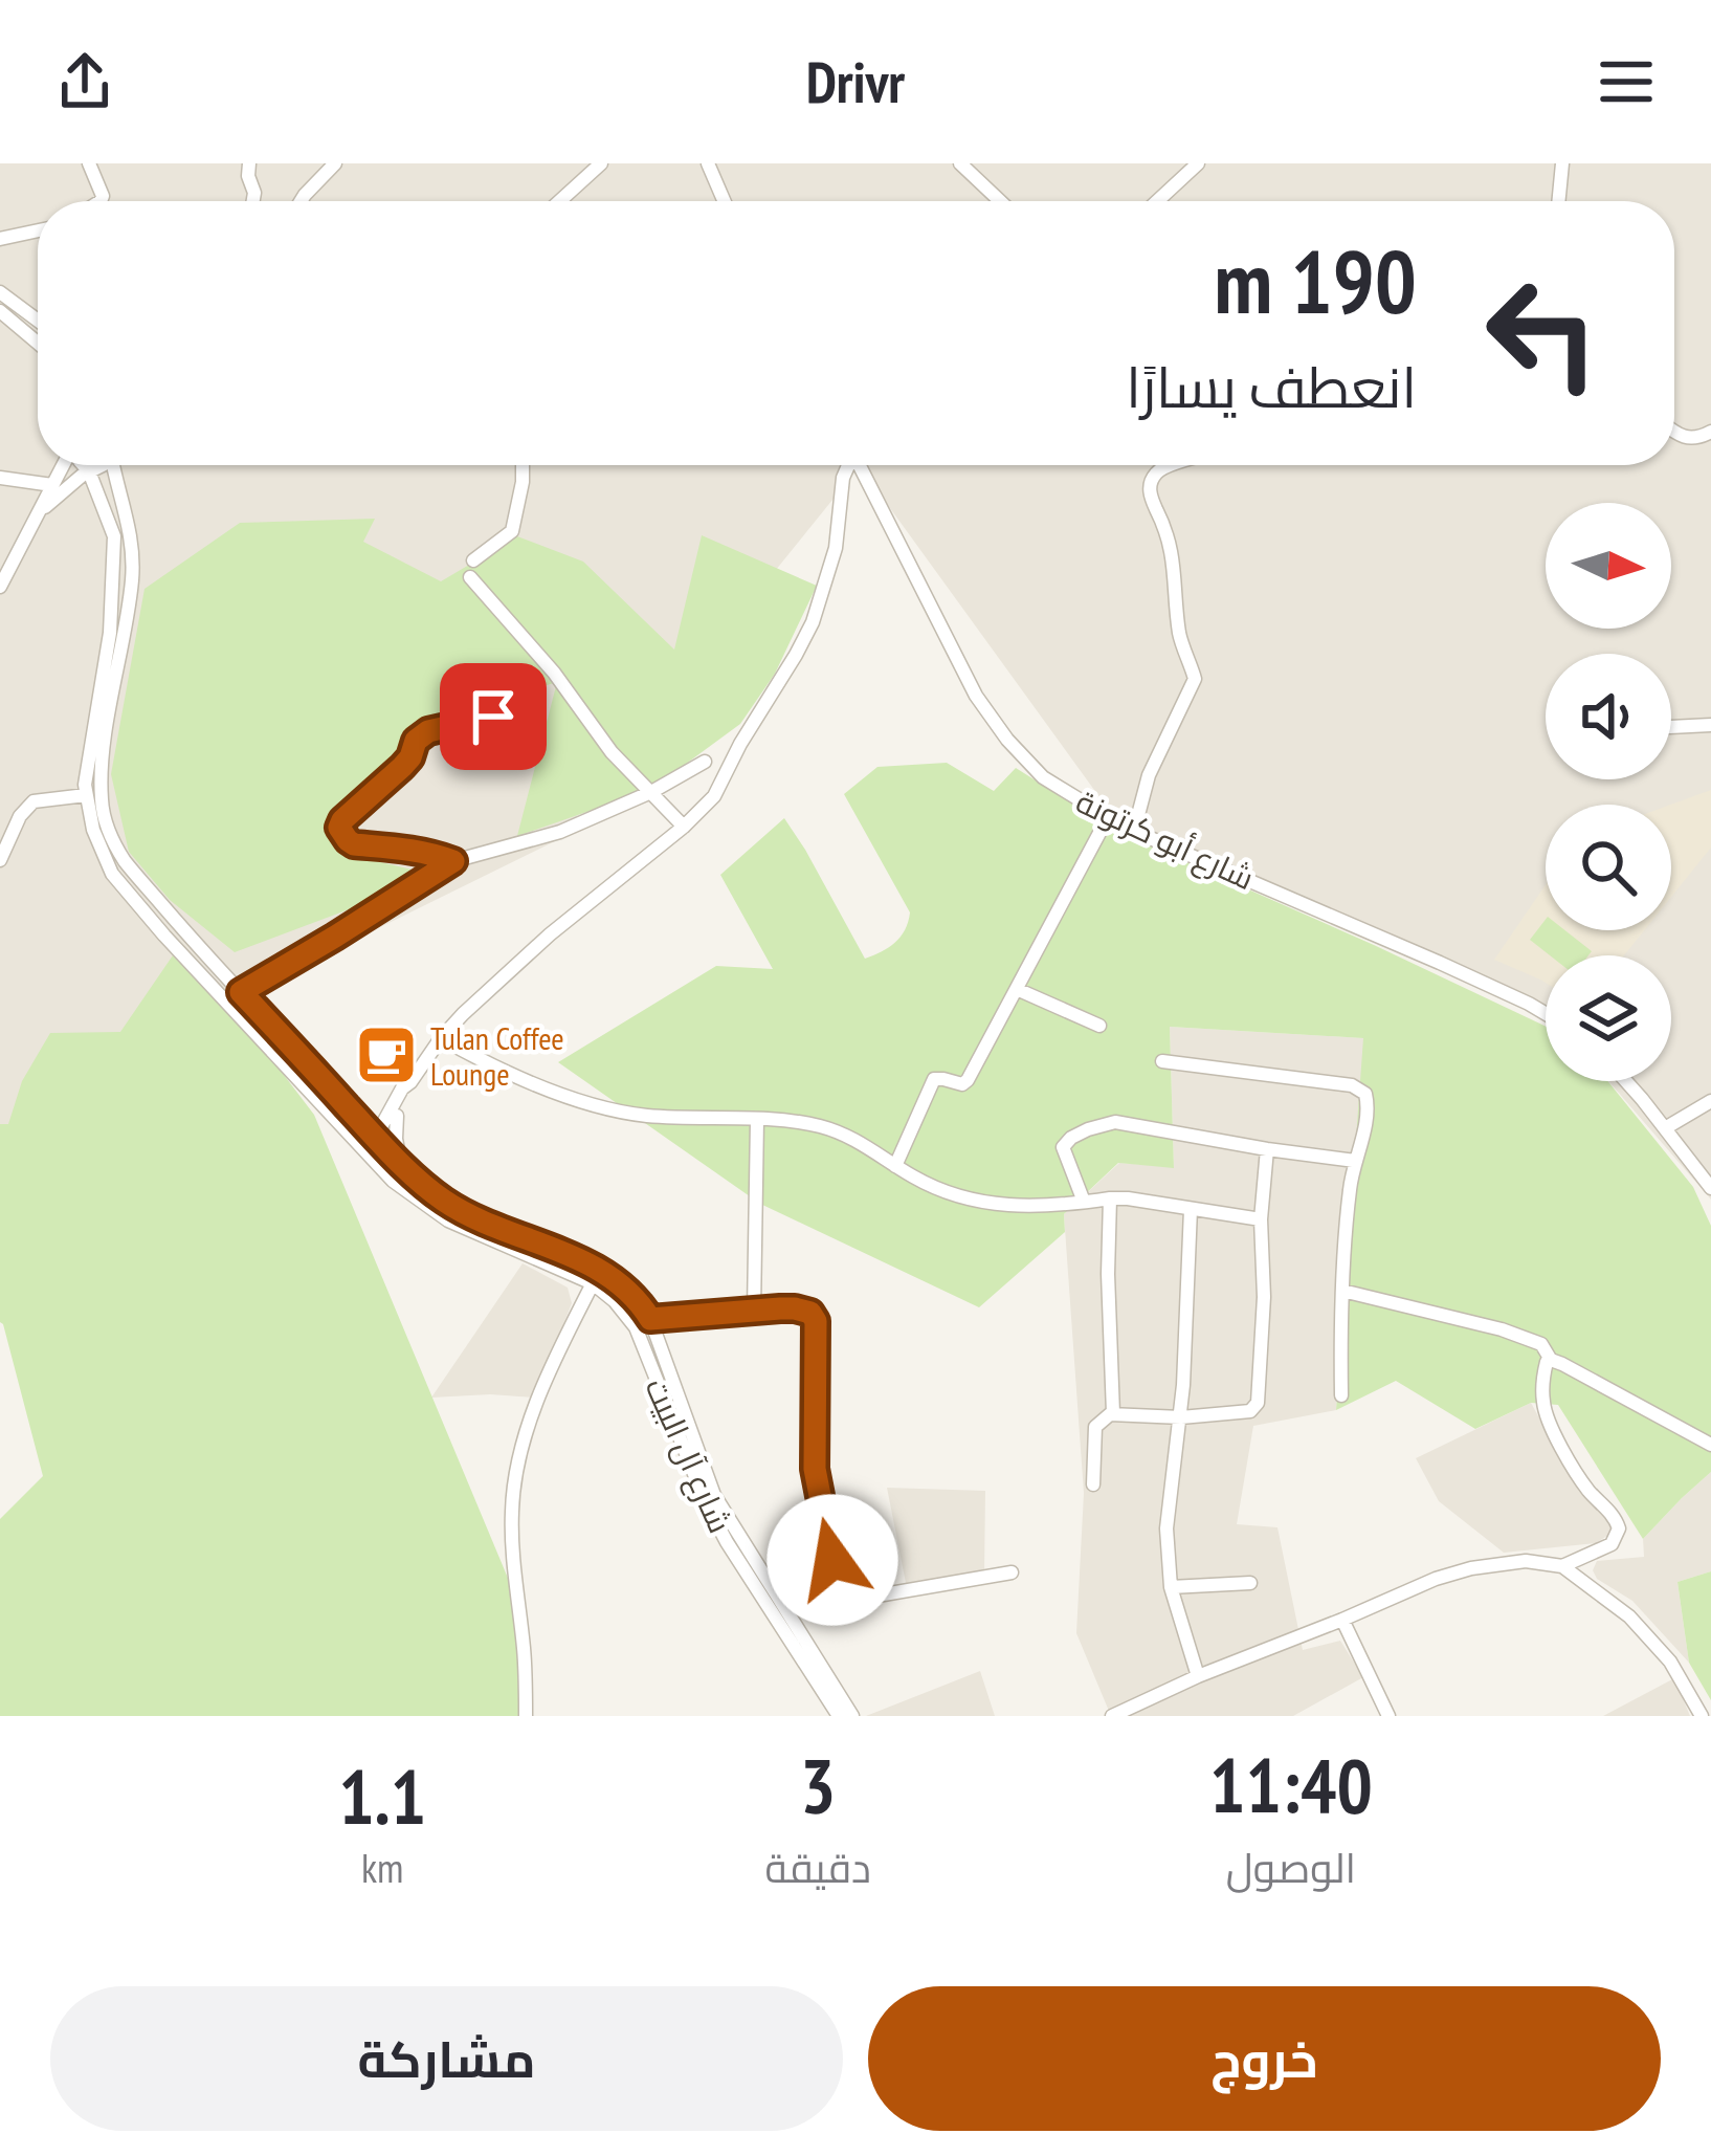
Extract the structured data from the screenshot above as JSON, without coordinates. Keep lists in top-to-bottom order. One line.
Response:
{"streets":{"street":["شارع أبو كرتونة","شارع آل البيت"]},"places":{"cafe":["Tulan Coffee Lounge"]},"north":"right","page":{"header":"Drivr","turn":["190 m","انعطف يسارًا"],"eta":["11:40","الوصول","3","دقيقة","1.1","km"],"buttons":["خروج","مشاركة"]}}
